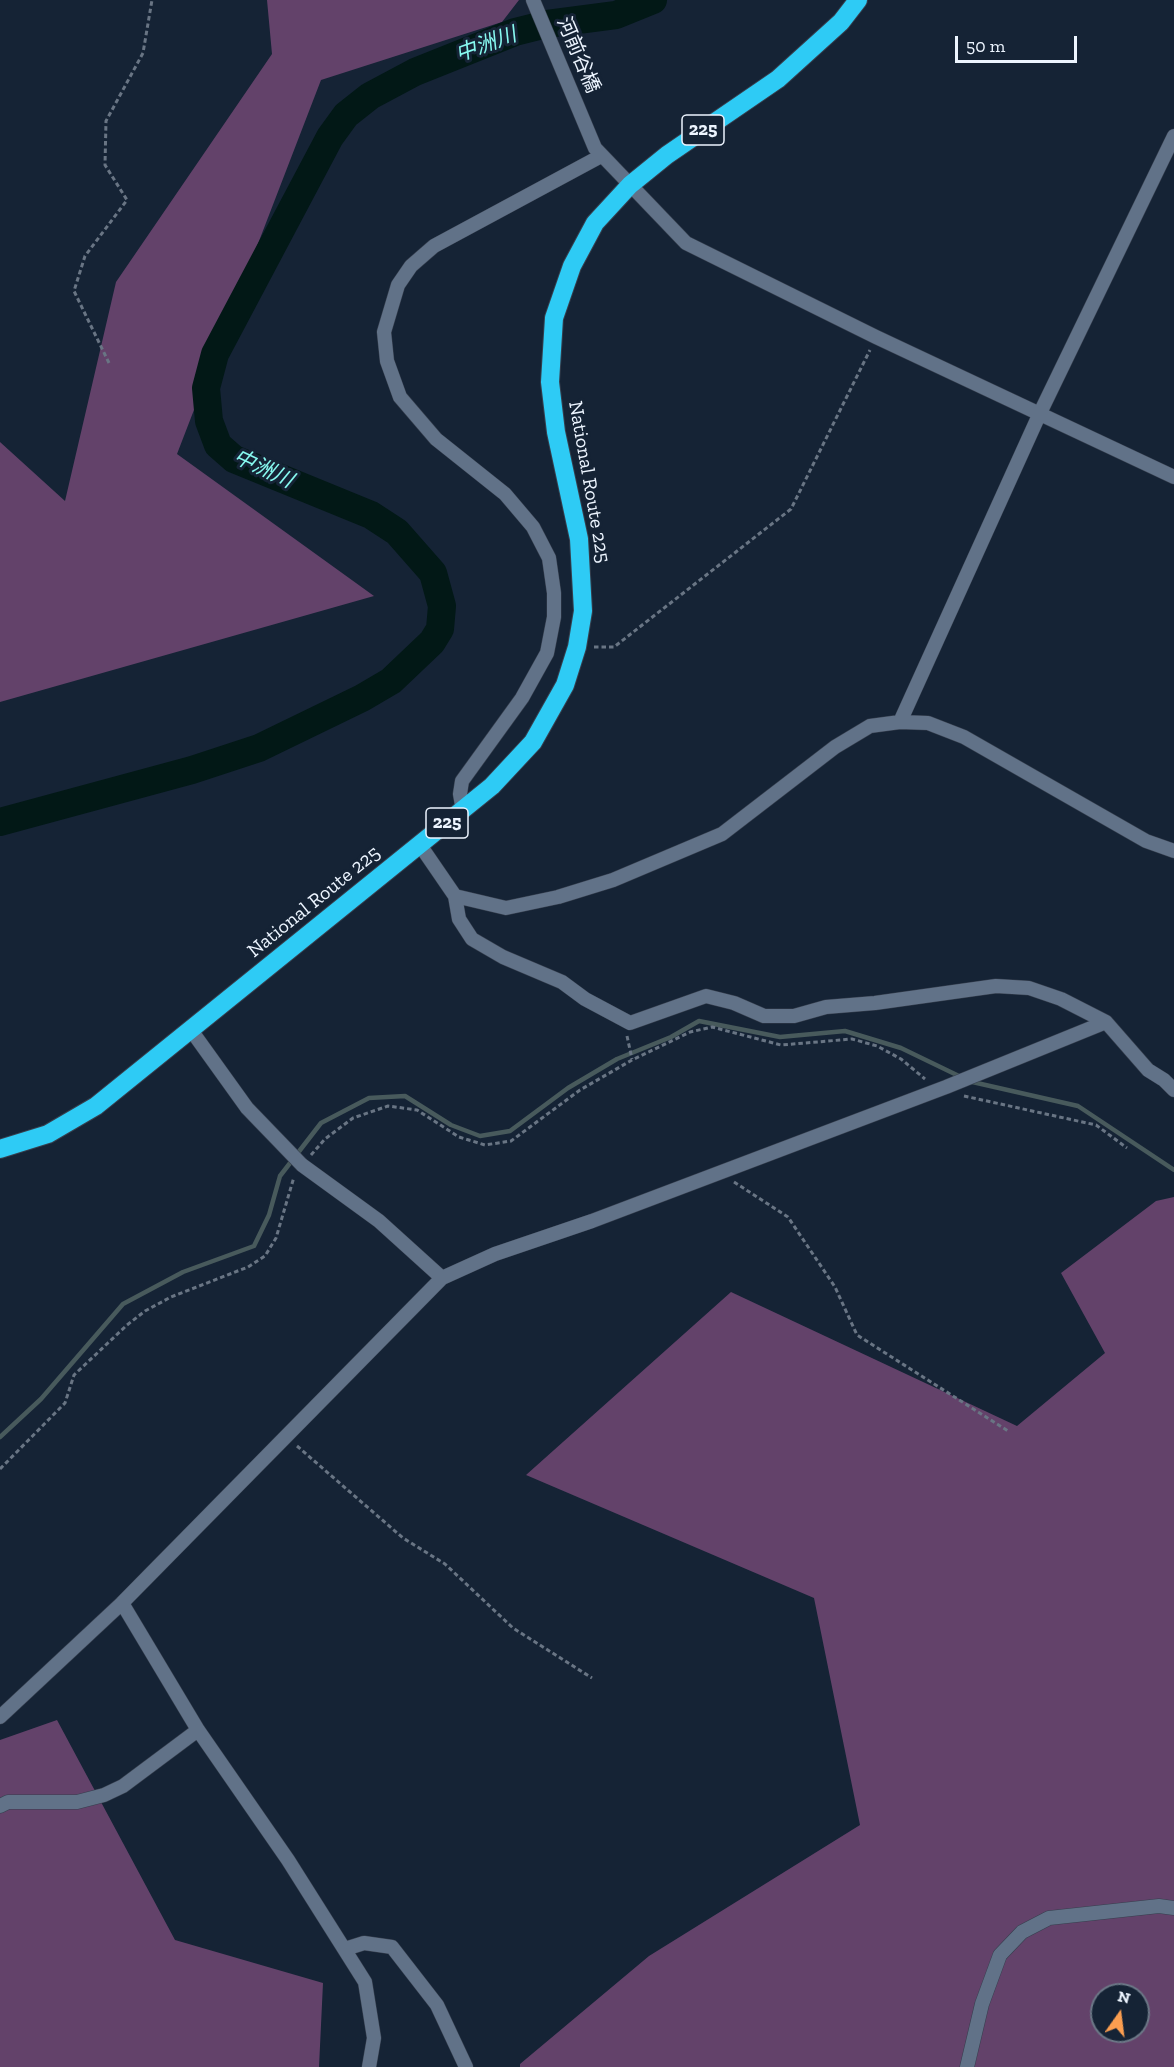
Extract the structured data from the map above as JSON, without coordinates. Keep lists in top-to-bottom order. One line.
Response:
{"streets":{"highway":["225","National Route 225"],"street":["河前谷橋"]},"water":["中洲川"],"scale_bar":"50 m","north":"top"}
